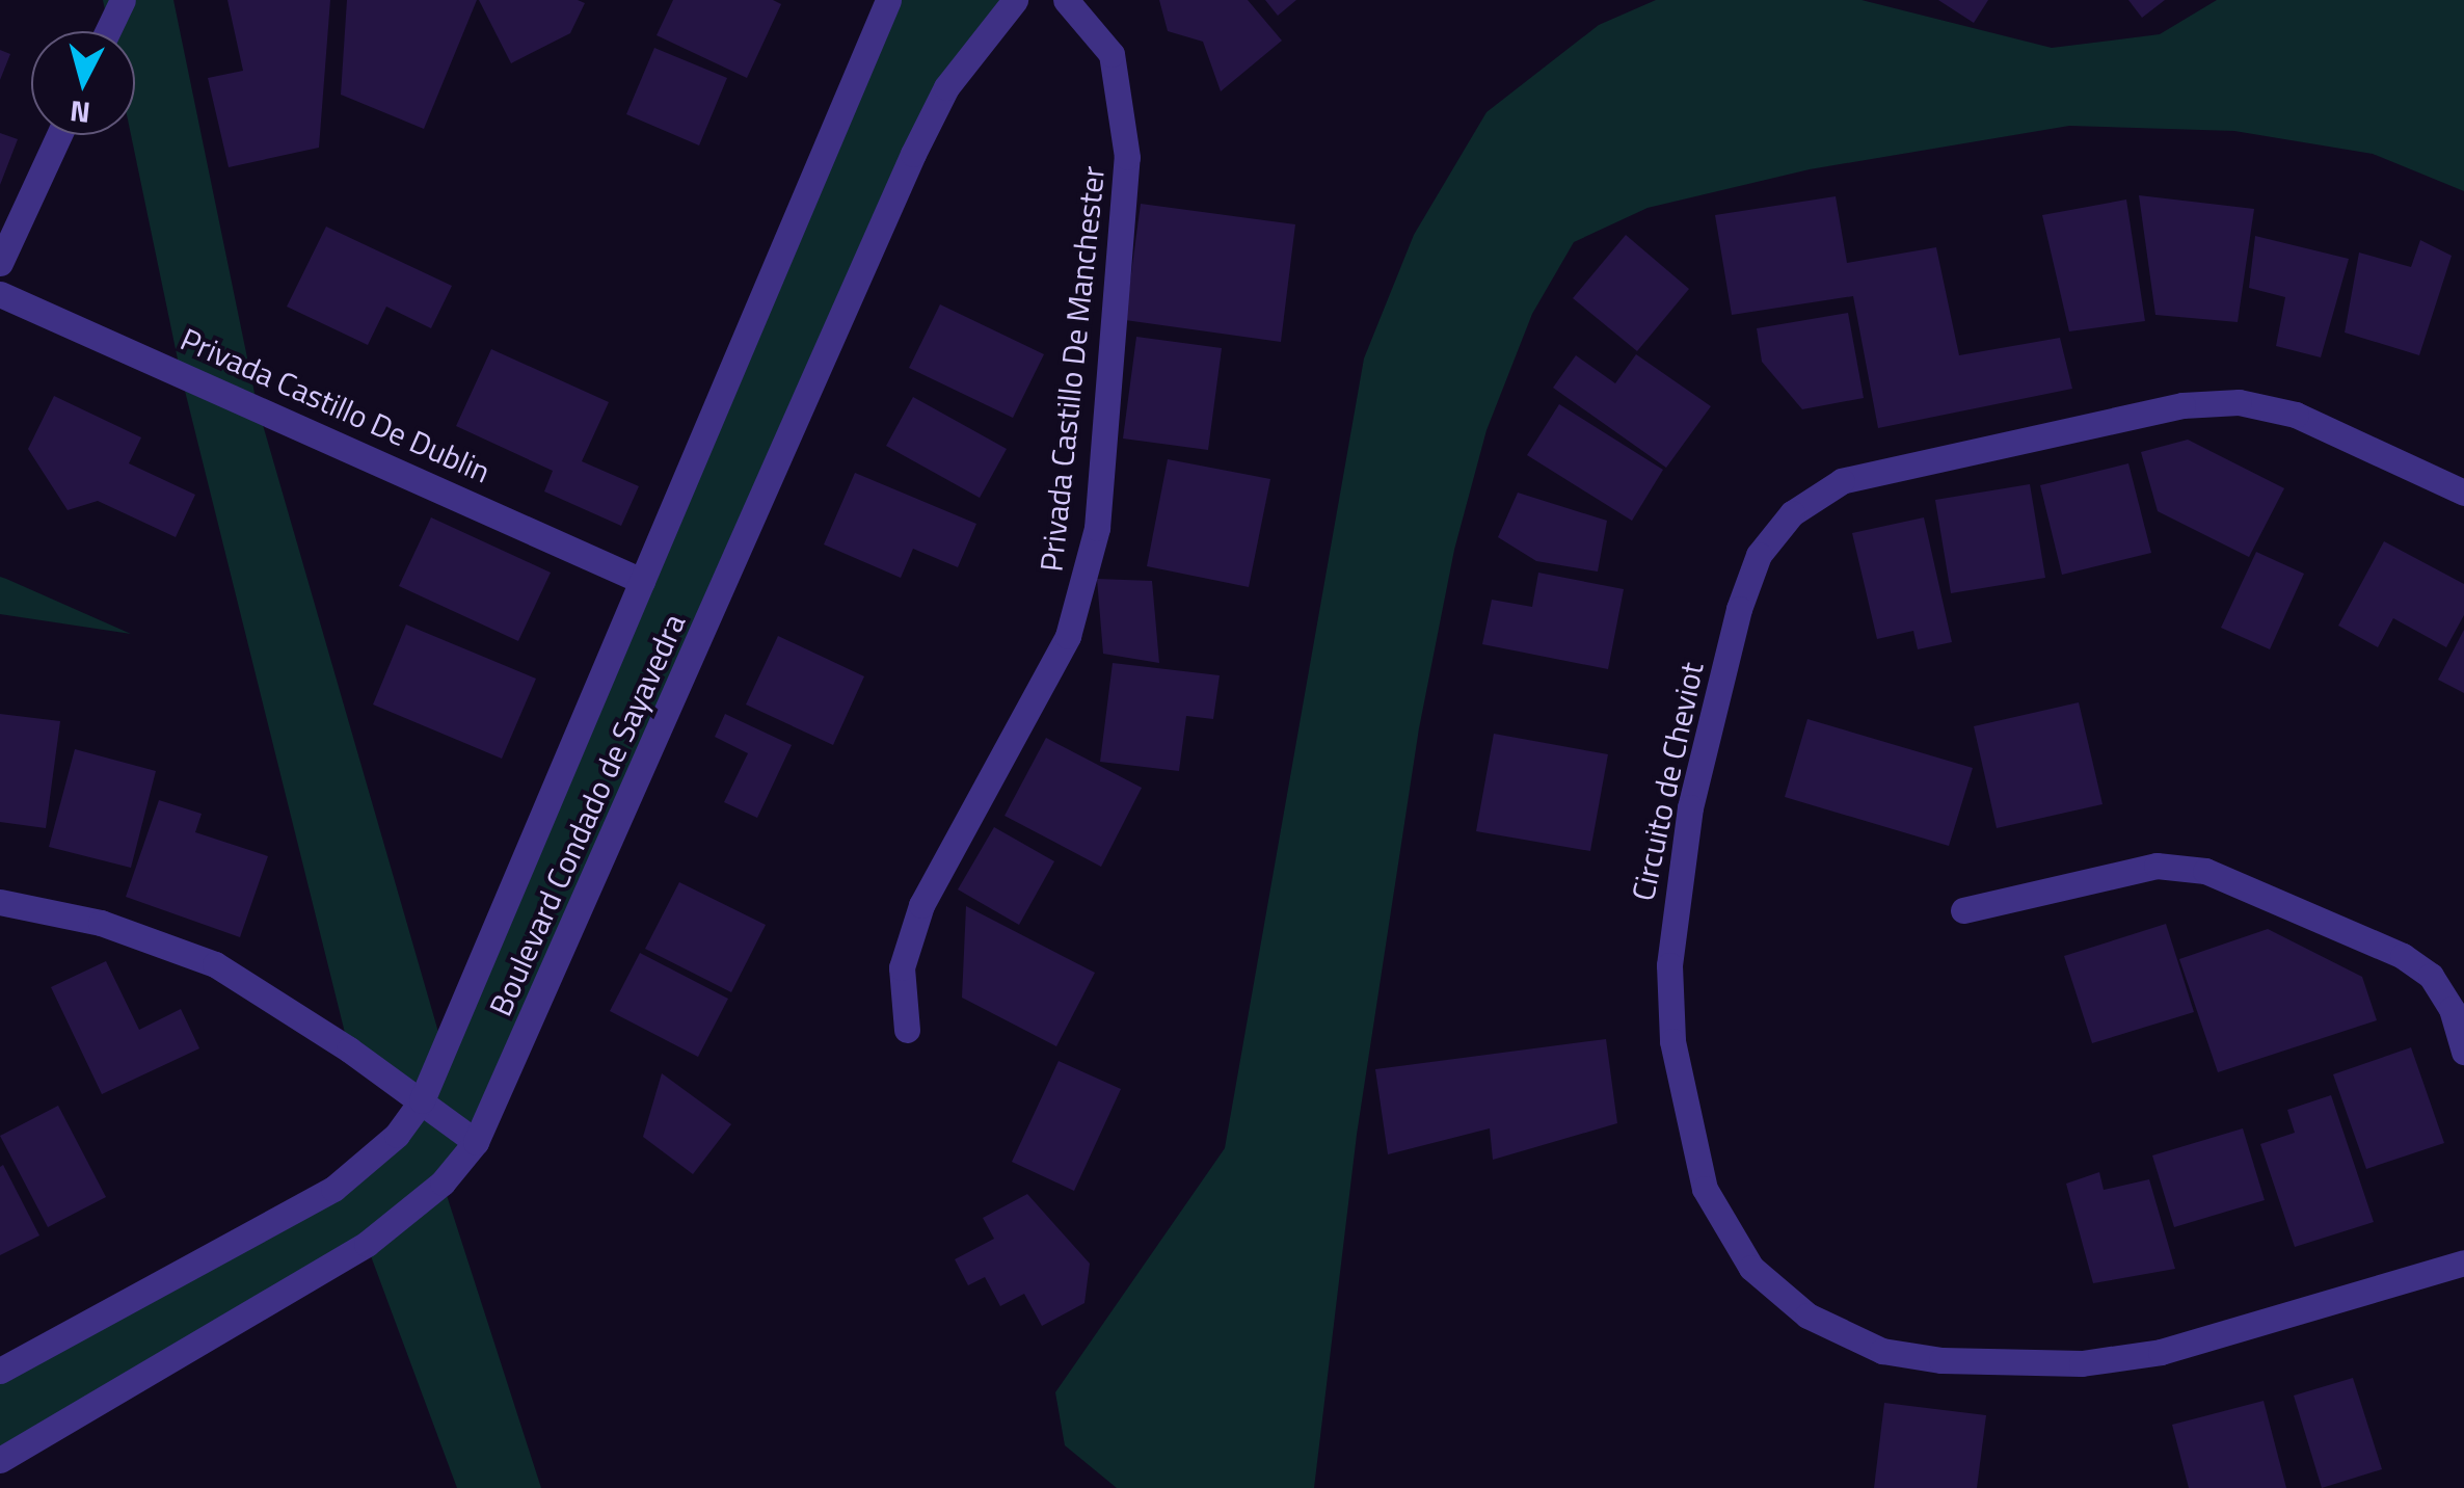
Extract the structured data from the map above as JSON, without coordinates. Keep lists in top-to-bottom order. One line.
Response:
{"streets":{"street":["Privada Castillo De Manchester","Privada Castillo De Dublin","Circuito de Cheviot","Boulevard Condado de Sayavedra"]},"crossings":[["Privada Castillo De Dublin","Boulevard Condado de Sayavedra"]],"north":"bottom"}
